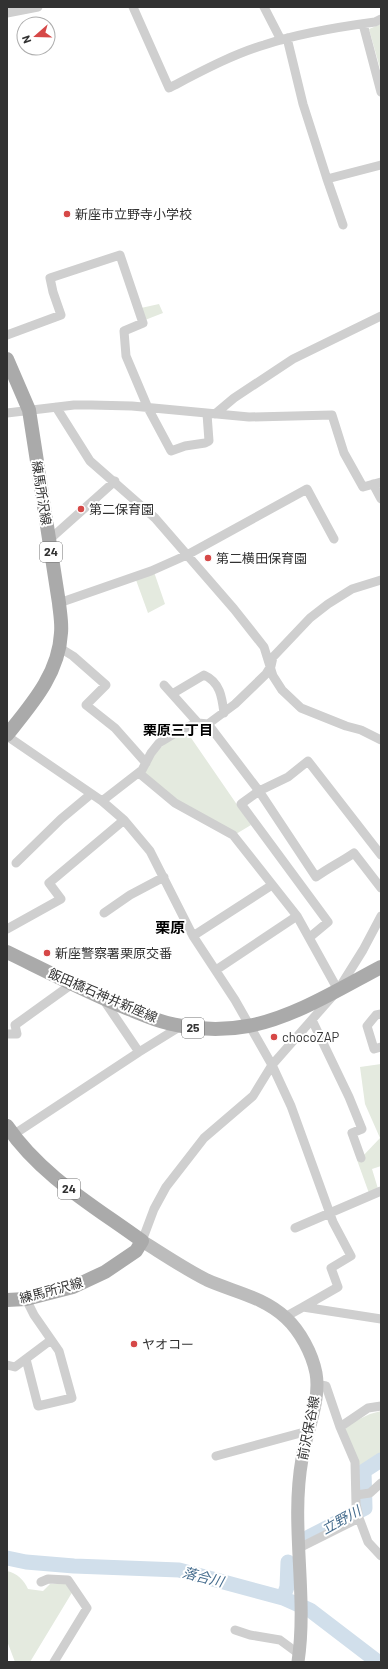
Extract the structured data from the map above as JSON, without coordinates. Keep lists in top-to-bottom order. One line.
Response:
{"streets":{"main road":["練馬所沢線","24","飯田橋石神井新座線","25","前沢保谷線"]},"crossings":[["練馬所沢線","24"],["練馬所沢線","前沢保谷線"],["24","前沢保谷線"]],"districts":["栗原三丁目","栗原"],"water":["立野川","落合川"],"places":["新座市立野寺小学校","第二保育園","第二横田保育園","新座警察署栗原交番","chocoZAP","ヤオコー"],"north":"left"}
